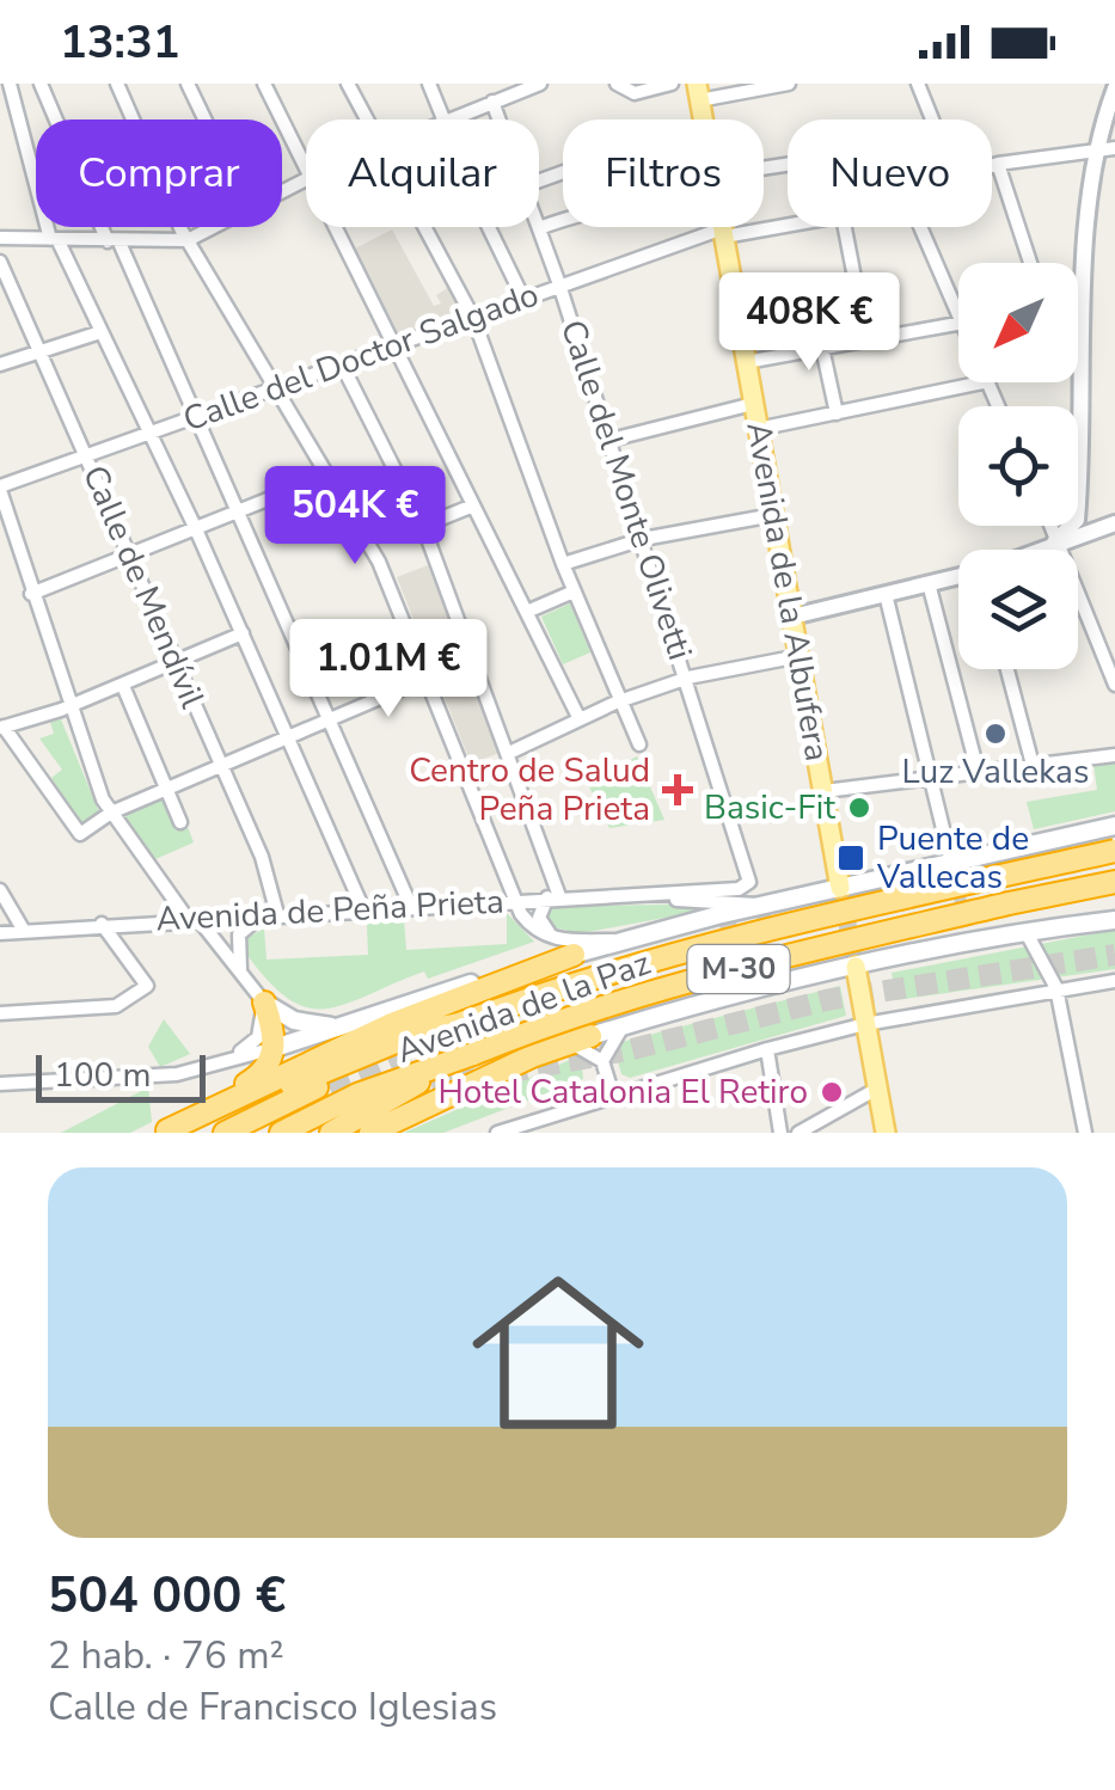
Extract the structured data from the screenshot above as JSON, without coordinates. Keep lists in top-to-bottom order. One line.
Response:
{"streets":{"highway":["M-30","Avenida de la Paz"],"main road":["Avenida de la Albufera"],"street":["Calle del Doctor Salgado","Calle del Monte Olivetti","Calle de Mendívil","Avenida de Peña Prieta"]},"crossings":[["Calle del Doctor Salgado","Calle del Monte Olivetti"],["Calle del Doctor Salgado","Calle de Mendívil"],["Calle del Doctor Salgado","Avenida de la Albufera"],["Calle del Monte Olivetti","Avenida de Peña Prieta"],["Calle de Mendívil","Avenida de Peña Prieta"],["M-30","Avenida de la Paz"]],"places":{"other":["Luz Vallekas","Basic-Fit","Hotel Catalonia El Retiro"],"health":["Centro de Salud Peña Prieta"],"transit":["Puente de Vallecas"]},"scale_bar":"100 m","north":"bottom left","page":{"status":"13:31","chip":["Comprar","Alquilar","Filtros","Nuevo"],"price":["408K €","504K €","1.01M €"],"scale":"100 m","list":[{"name":"504 000 €","note":"2 hab. · 76 m² · Calle de Francisco Iglesias"}]}}
